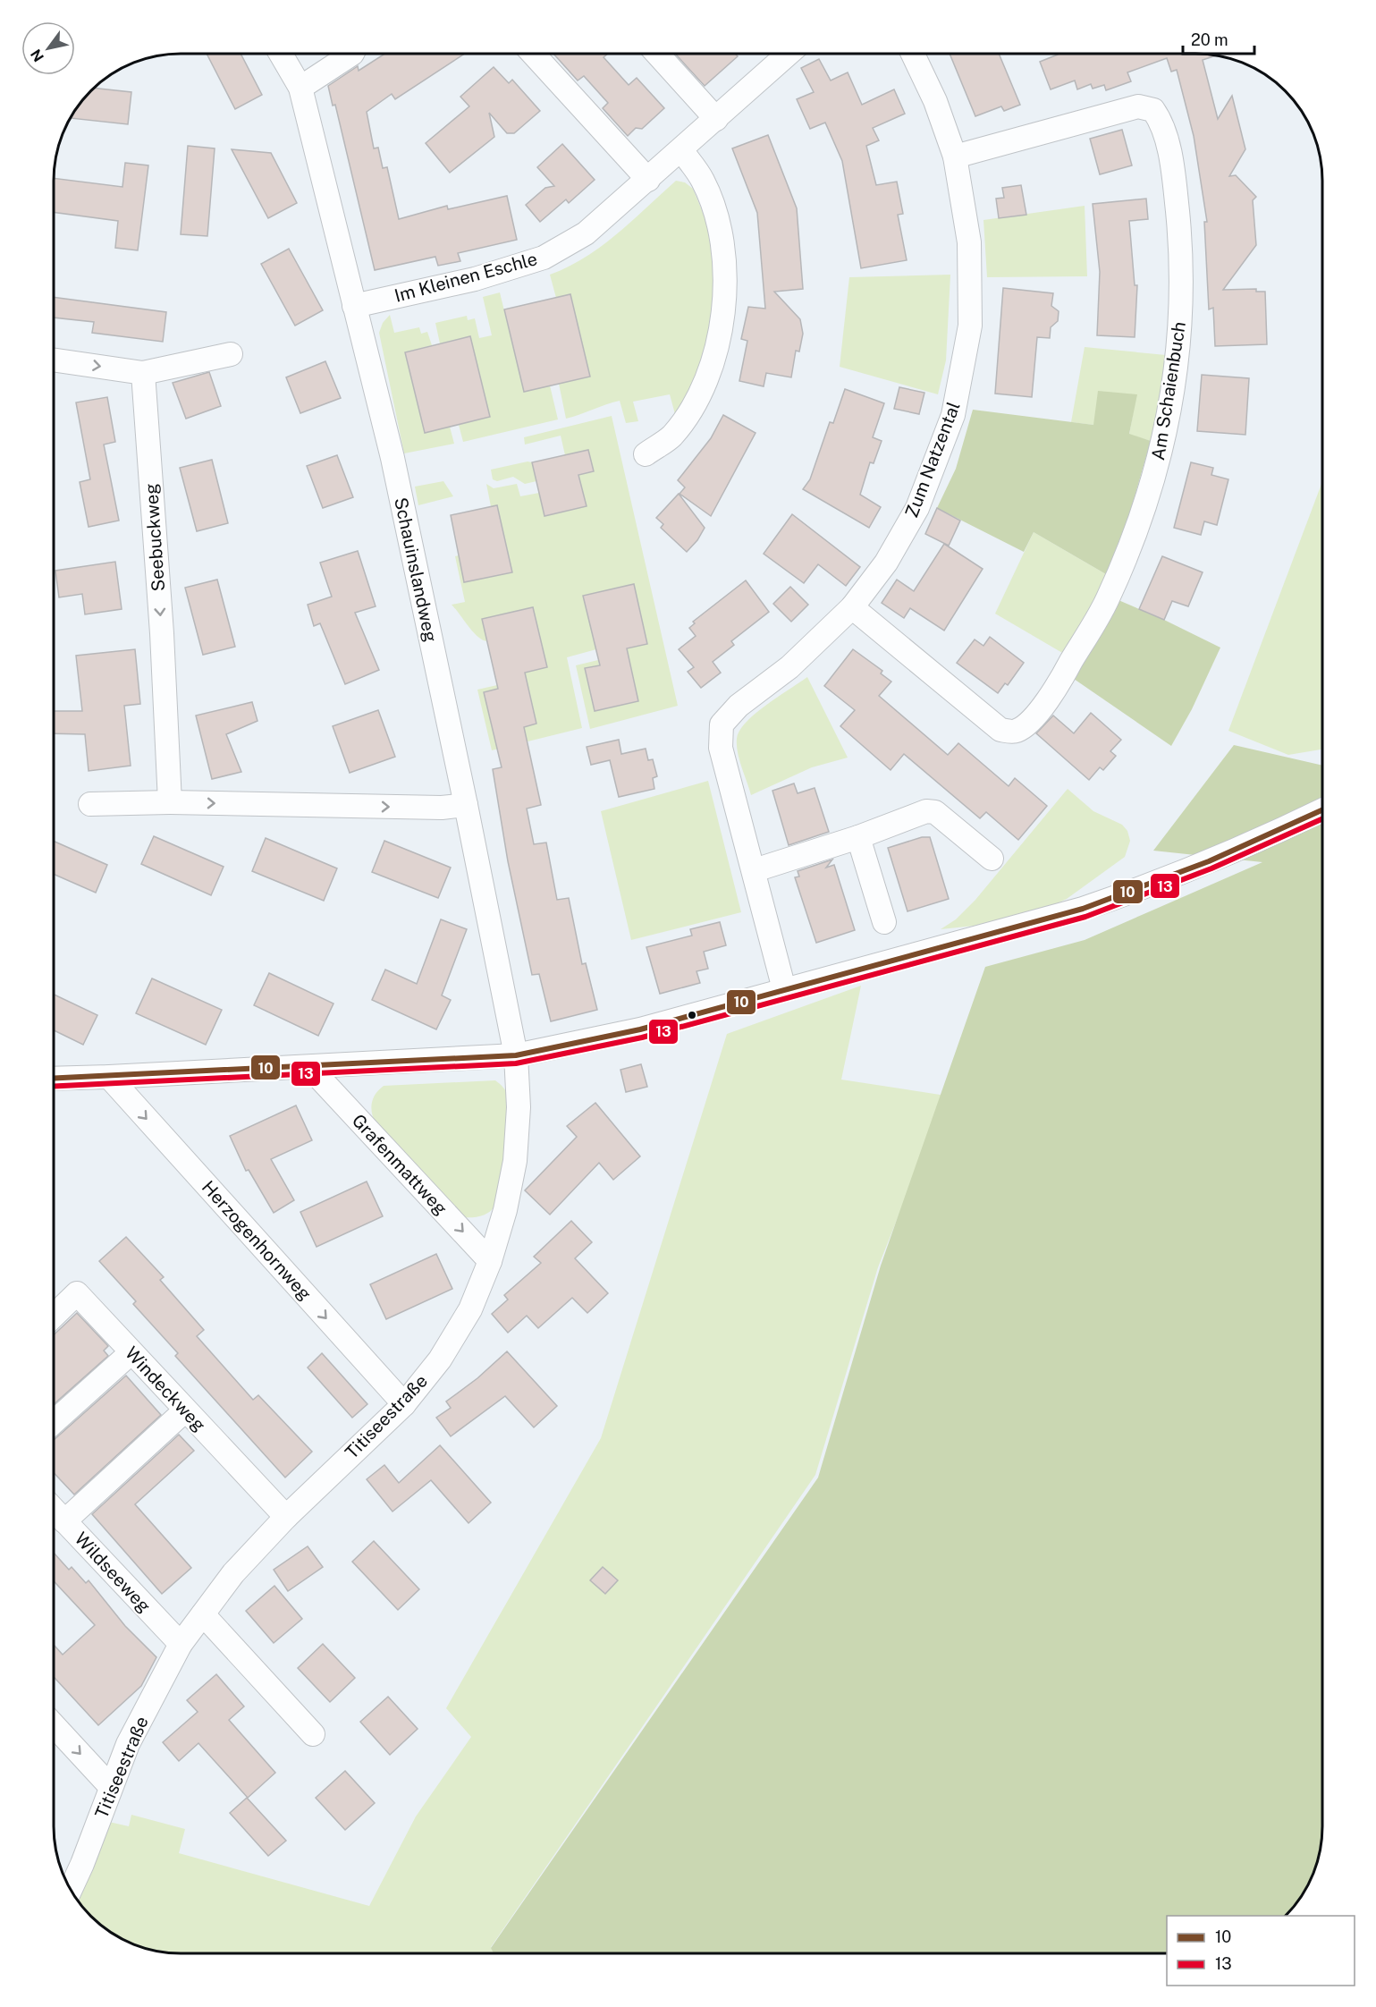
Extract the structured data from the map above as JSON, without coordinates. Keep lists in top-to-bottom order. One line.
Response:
{"streets":{"street":["Im Kleinen Eschle","Am Schaienbuch","Zum Natzental","Seebuckweg","Schauinslandweg","Grafenmattweg","Herzogenhornweg","Windeckweg","Titiseestraße","Wildseeweg"]},"crossings":[["Im Kleinen Eschle","Schauinslandweg"],["Am Schaienbuch","Zum Natzental"],["Schauinslandweg","Titiseestraße"],["Grafenmattweg","Titiseestraße"],["Herzogenhornweg","Titiseestraße"],["Windeckweg","Titiseestraße"],["Titiseestraße","Wildseeweg"]],"one_way":["Seebuckweg","Grafenmattweg","Herzogenhornweg"],"lines":["transit line 10","transit line 13"],"legend":["10","13"],"scale_bar":"20 m","north":"bottom left"}
